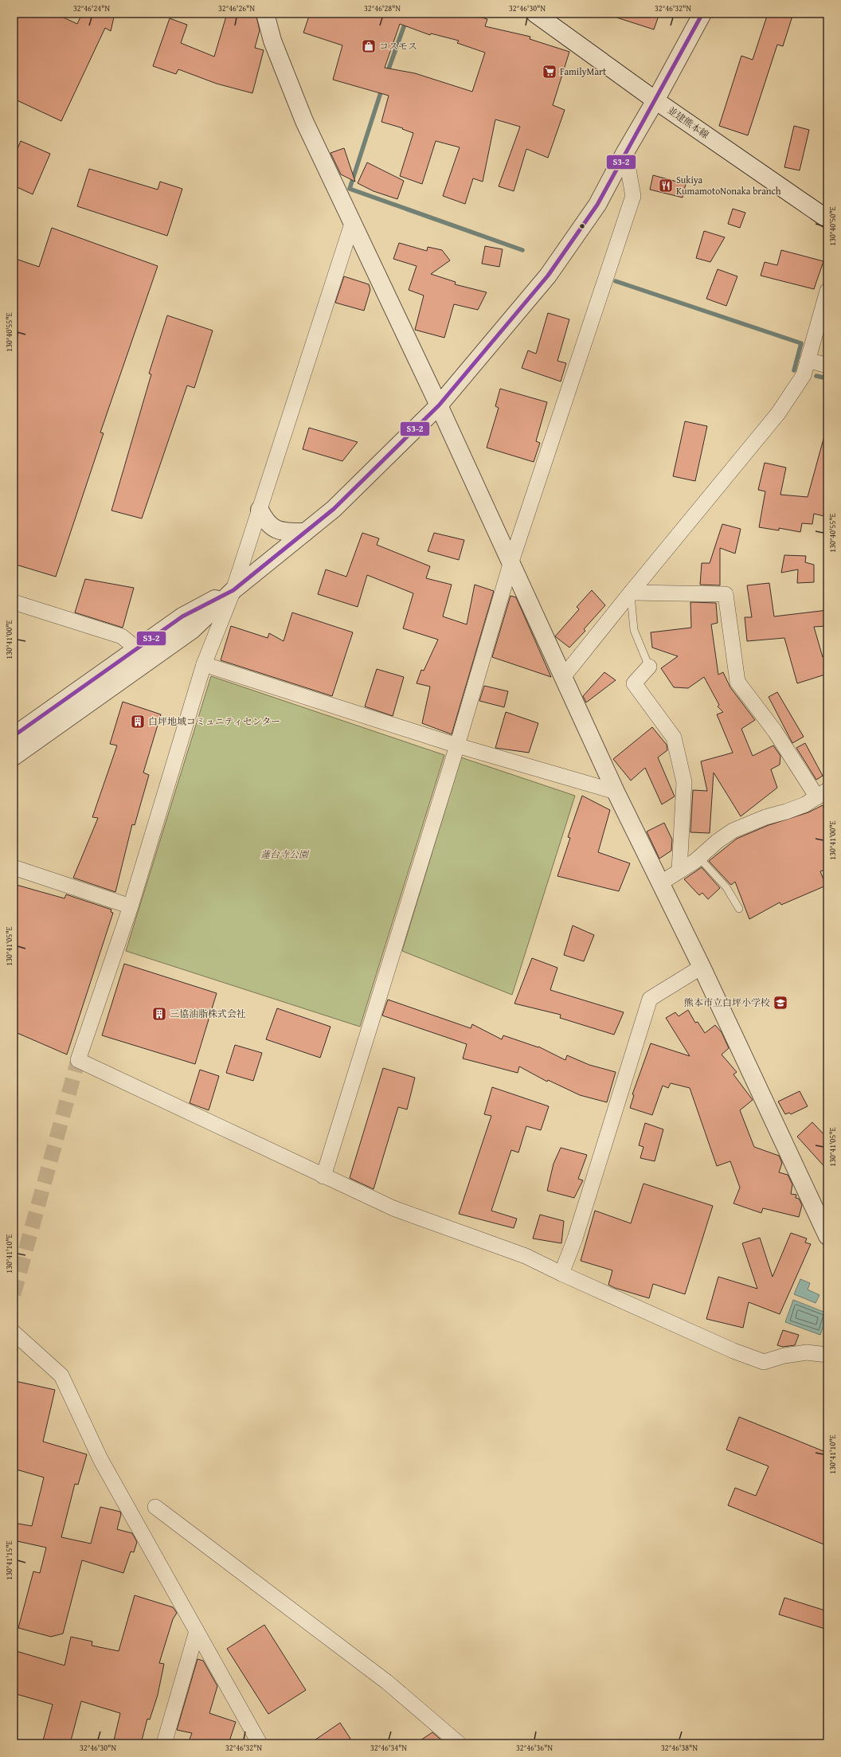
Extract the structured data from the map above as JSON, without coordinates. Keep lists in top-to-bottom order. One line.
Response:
{"streets":{"street":["並建熊本線"]},"parks":["蓮台寺公園"],"places":{"shop":["コスモス"],"supermarket":["FamilyMart"],"restaurant":["Sukiya KumamotoNonaka branch"],"building":["白坪地域コミュニティセンター","三協油脂株式会社"],"school or university":["熊本市立白坪小学校"]},"lines":["transit line S3-2"],"coordinates":["32°46'24\"N","32°46'26\"N","32°46'28\"N","32°46'30\"N","32°46'32\"N","130°40'50\"E","130°40'55\"E","130°41'00\"E","130°41'05\"E","130°41'10\"E","130°41'15\"E","32°46'34\"N","32°46'36\"N","32°46'38\"N"]}
